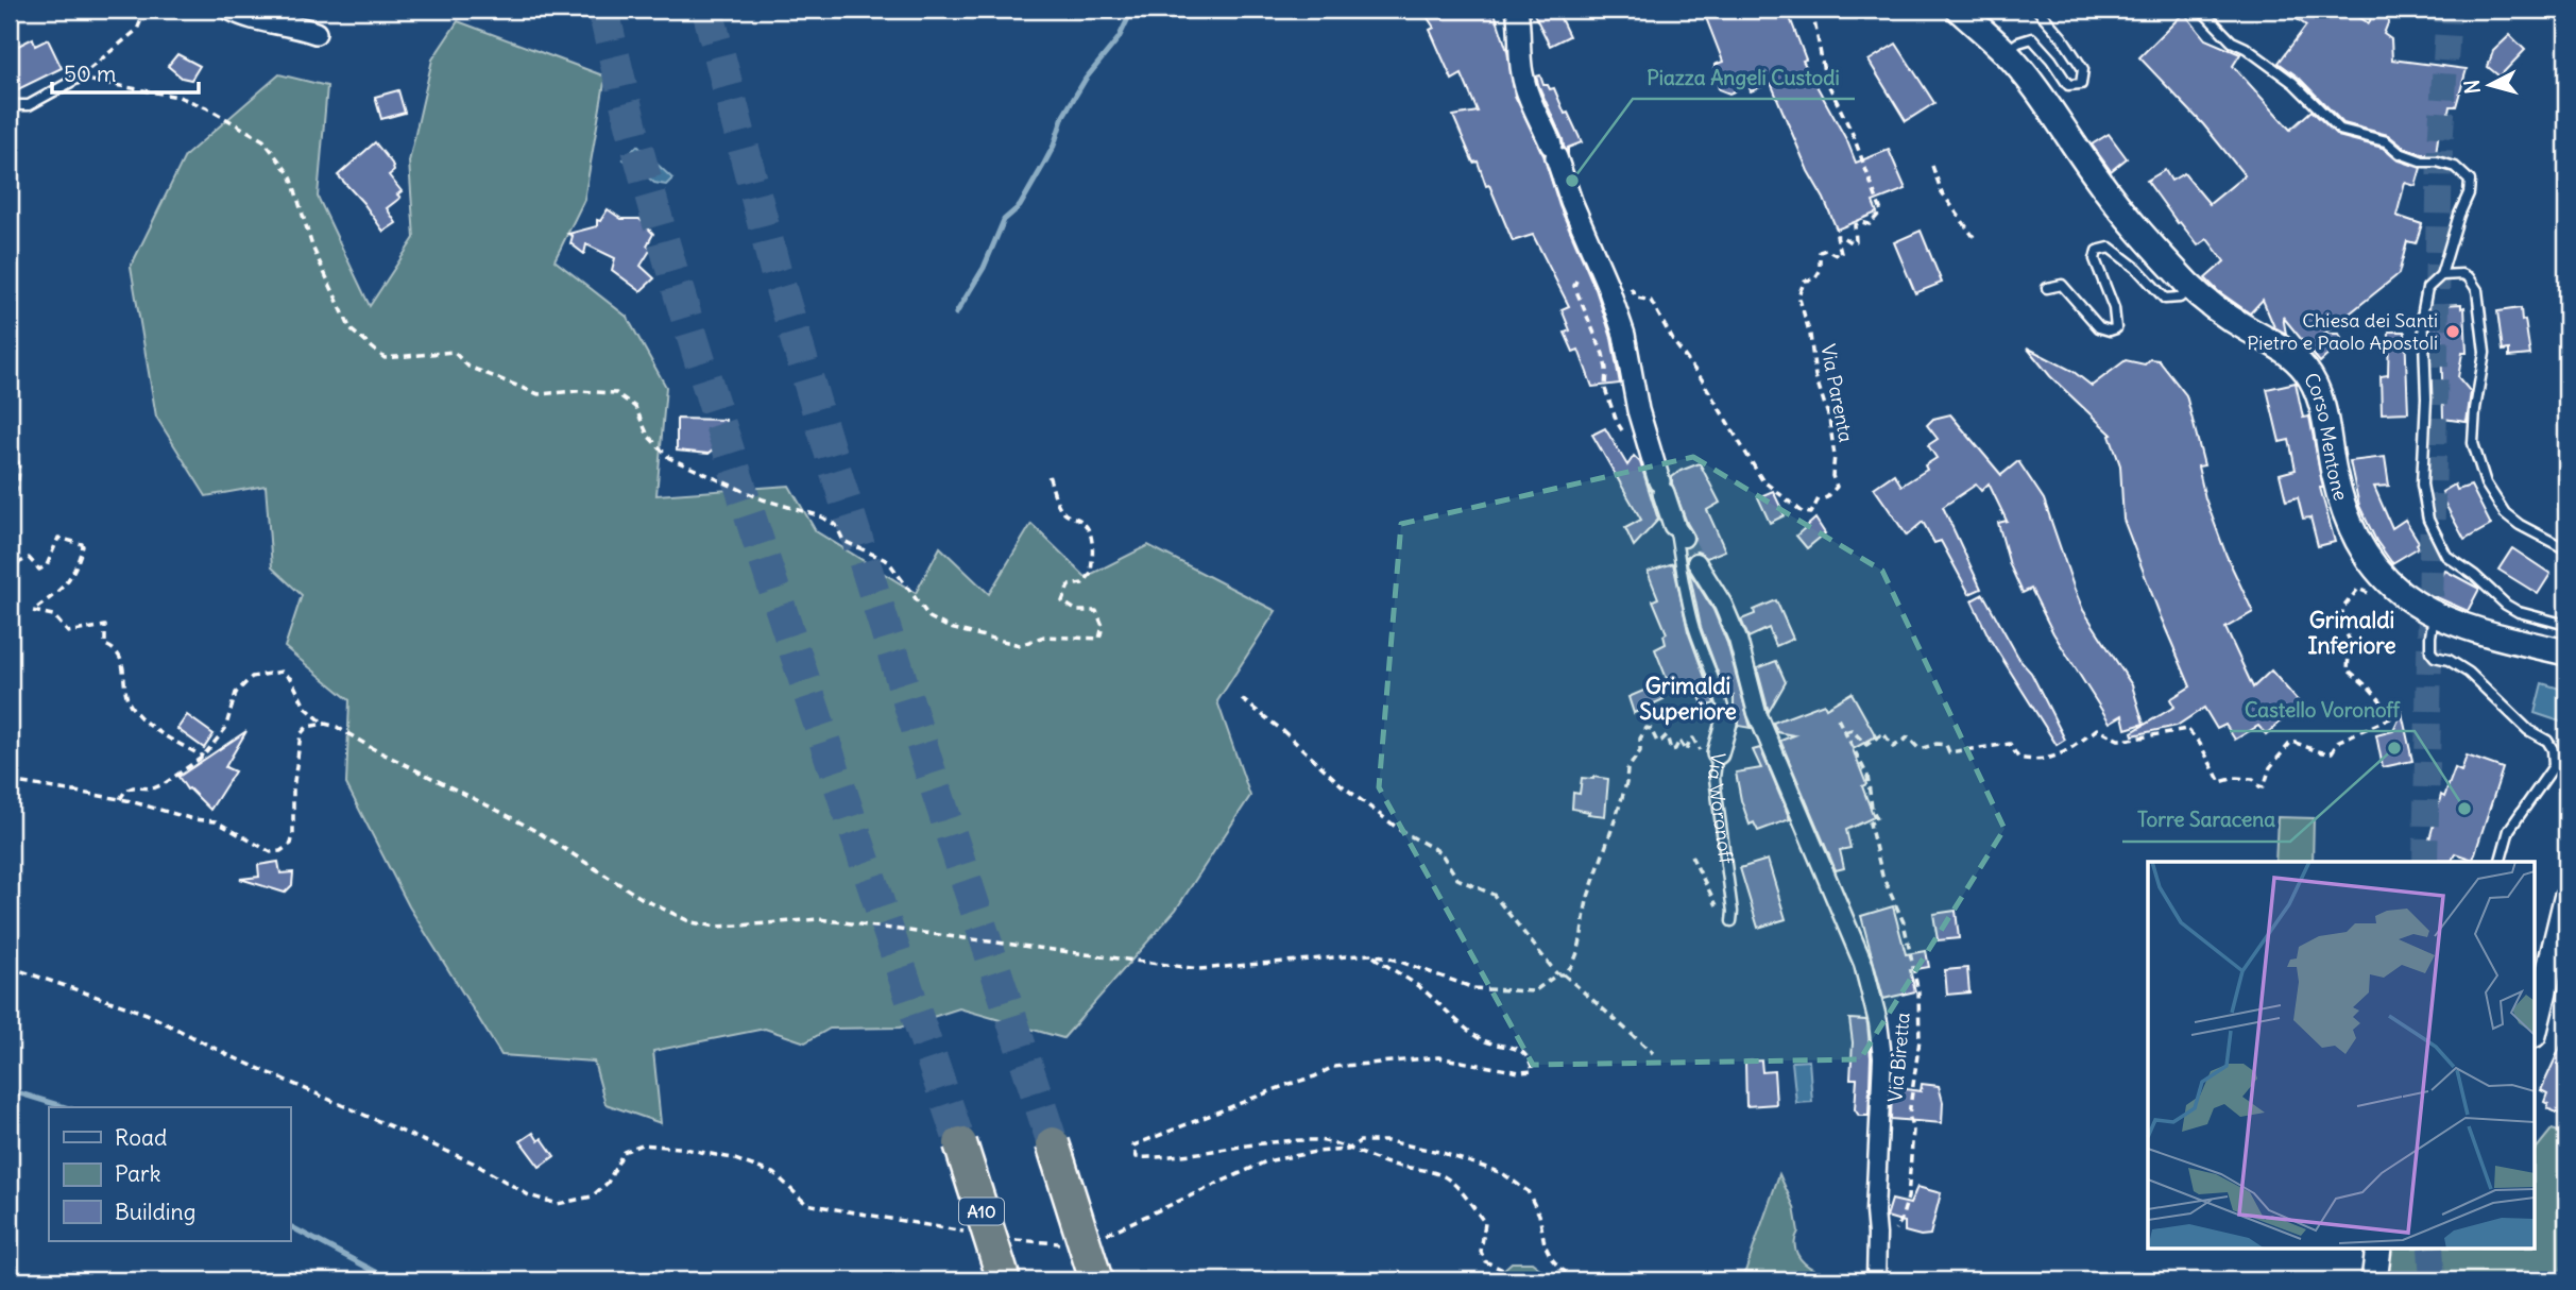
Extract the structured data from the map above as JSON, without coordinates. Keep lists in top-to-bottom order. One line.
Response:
{"streets":{"highway":["A10"],"main road":["Corso Mentone"],"street":["Via Woronoff"],"path":["Via Parenta","Via Biretta"]},"districts":["Grimaldi Inferiore","Grimaldi Superiore"],"places":["Piazza Angeli Custodi","Chiesa dei Santi Pietro e Paolo Apostoli","Torre Saracena","Castello Voronoff"],"legend":["Road","Park","Building"],"scale_bar":"50 m","north":"left"}
